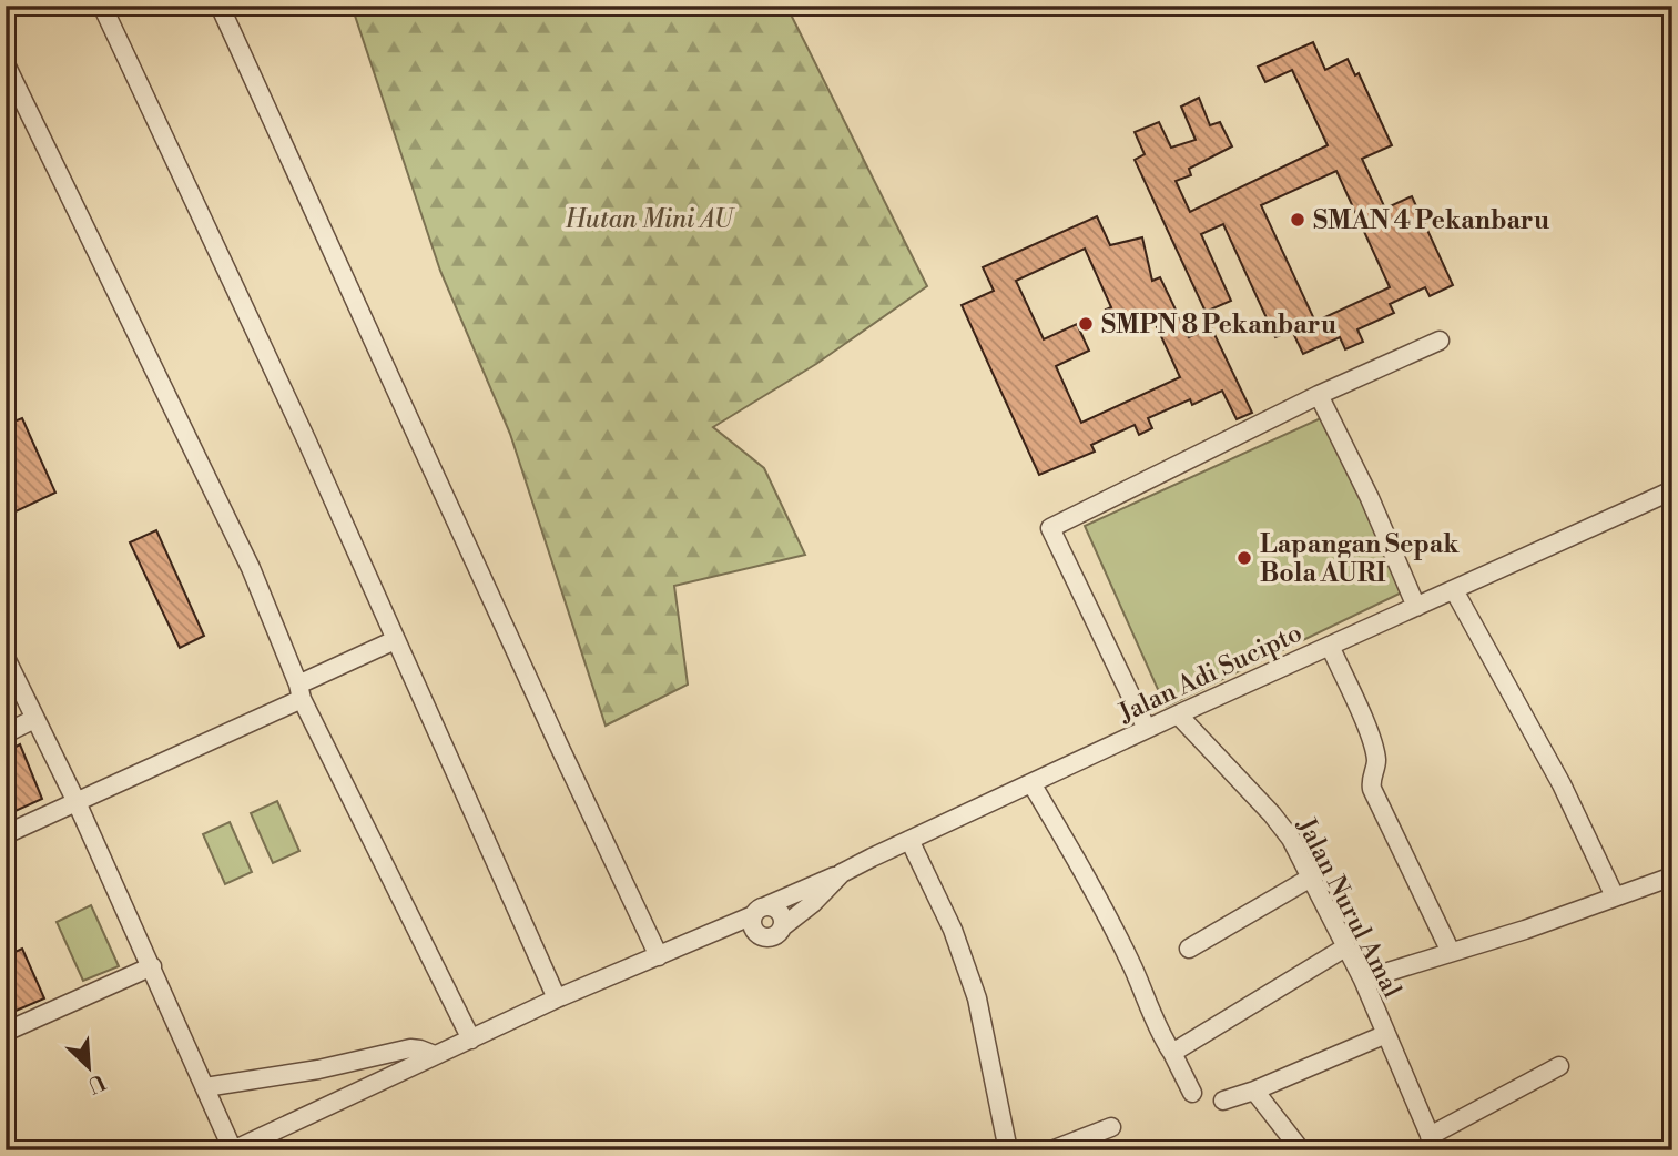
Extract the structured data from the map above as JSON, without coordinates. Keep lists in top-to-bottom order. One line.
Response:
{"streets":{"street":["Jalan Adi Sucipto","Jalan Nurul Amal"]},"crossings":[["Jalan Adi Sucipto","Jalan Nurul Amal"]],"parks":["Hutan Mini AU"],"places":["SMAN 4 Pekanbaru","SMPN 8 Pekanbaru","Lapangan Sepak Bola AURI"],"north":"bottom right"}
